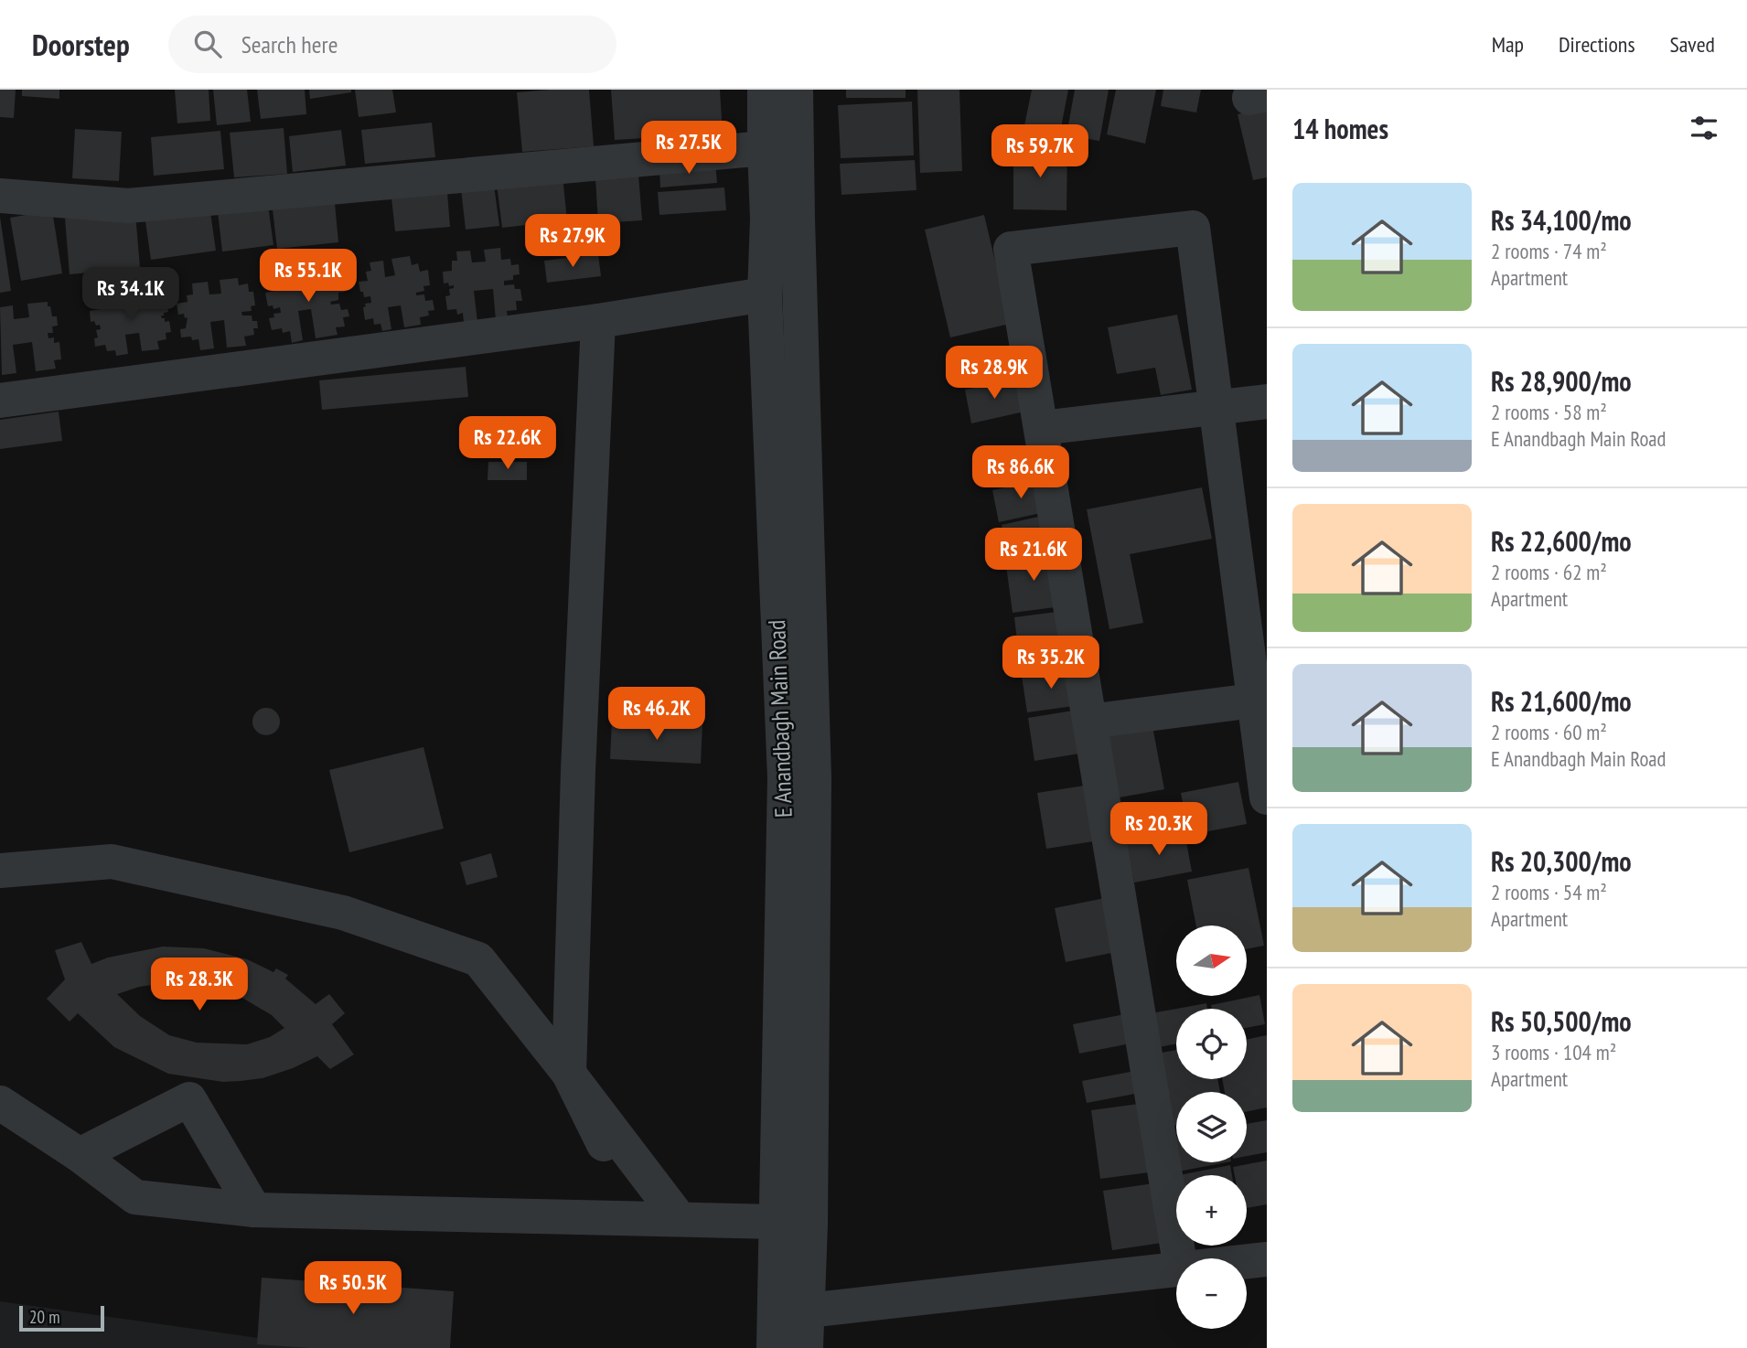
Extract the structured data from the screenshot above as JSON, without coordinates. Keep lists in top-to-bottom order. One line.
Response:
{"streets":{"street":["E Anandbagh Main Road"]},"scale_bar":"20 m","north":"right","page":{"header":"Doorstep","search":"Search here","nav":["Map","Directions","Saved"],"heading":"14 homes","price":["Rs 27.5K","Rs 59.7K","Rs 27.9K","Rs 55.1K","Rs 34.1K","Rs 28.9K","Rs 22.6K","Rs 86.6K","Rs 21.6K","Rs 35.2K","Rs 46.2K","Rs 20.3K","Rs 28.3K","Rs 50.5K"],"list":[{"name":"Rs 34,100/mo","note":"2 rooms · 74 m² · Apartment"},{"name":"Rs 28,900/mo","note":"2 rooms · 58 m² · E Anandbagh Main Road"},{"name":"Rs 22,600/mo","note":"2 rooms · 62 m² · Apartment"},{"name":"Rs 21,600/mo","note":"2 rooms · 60 m² · E Anandbagh Main Road"},{"name":"Rs 20,300/mo","note":"2 rooms · 54 m² · Apartment"},{"name":"Rs 50,500/mo","note":"3 rooms · 104 m² · Apartment"}],"map_buttons":["+","−"],"scale":"20 m"}}
